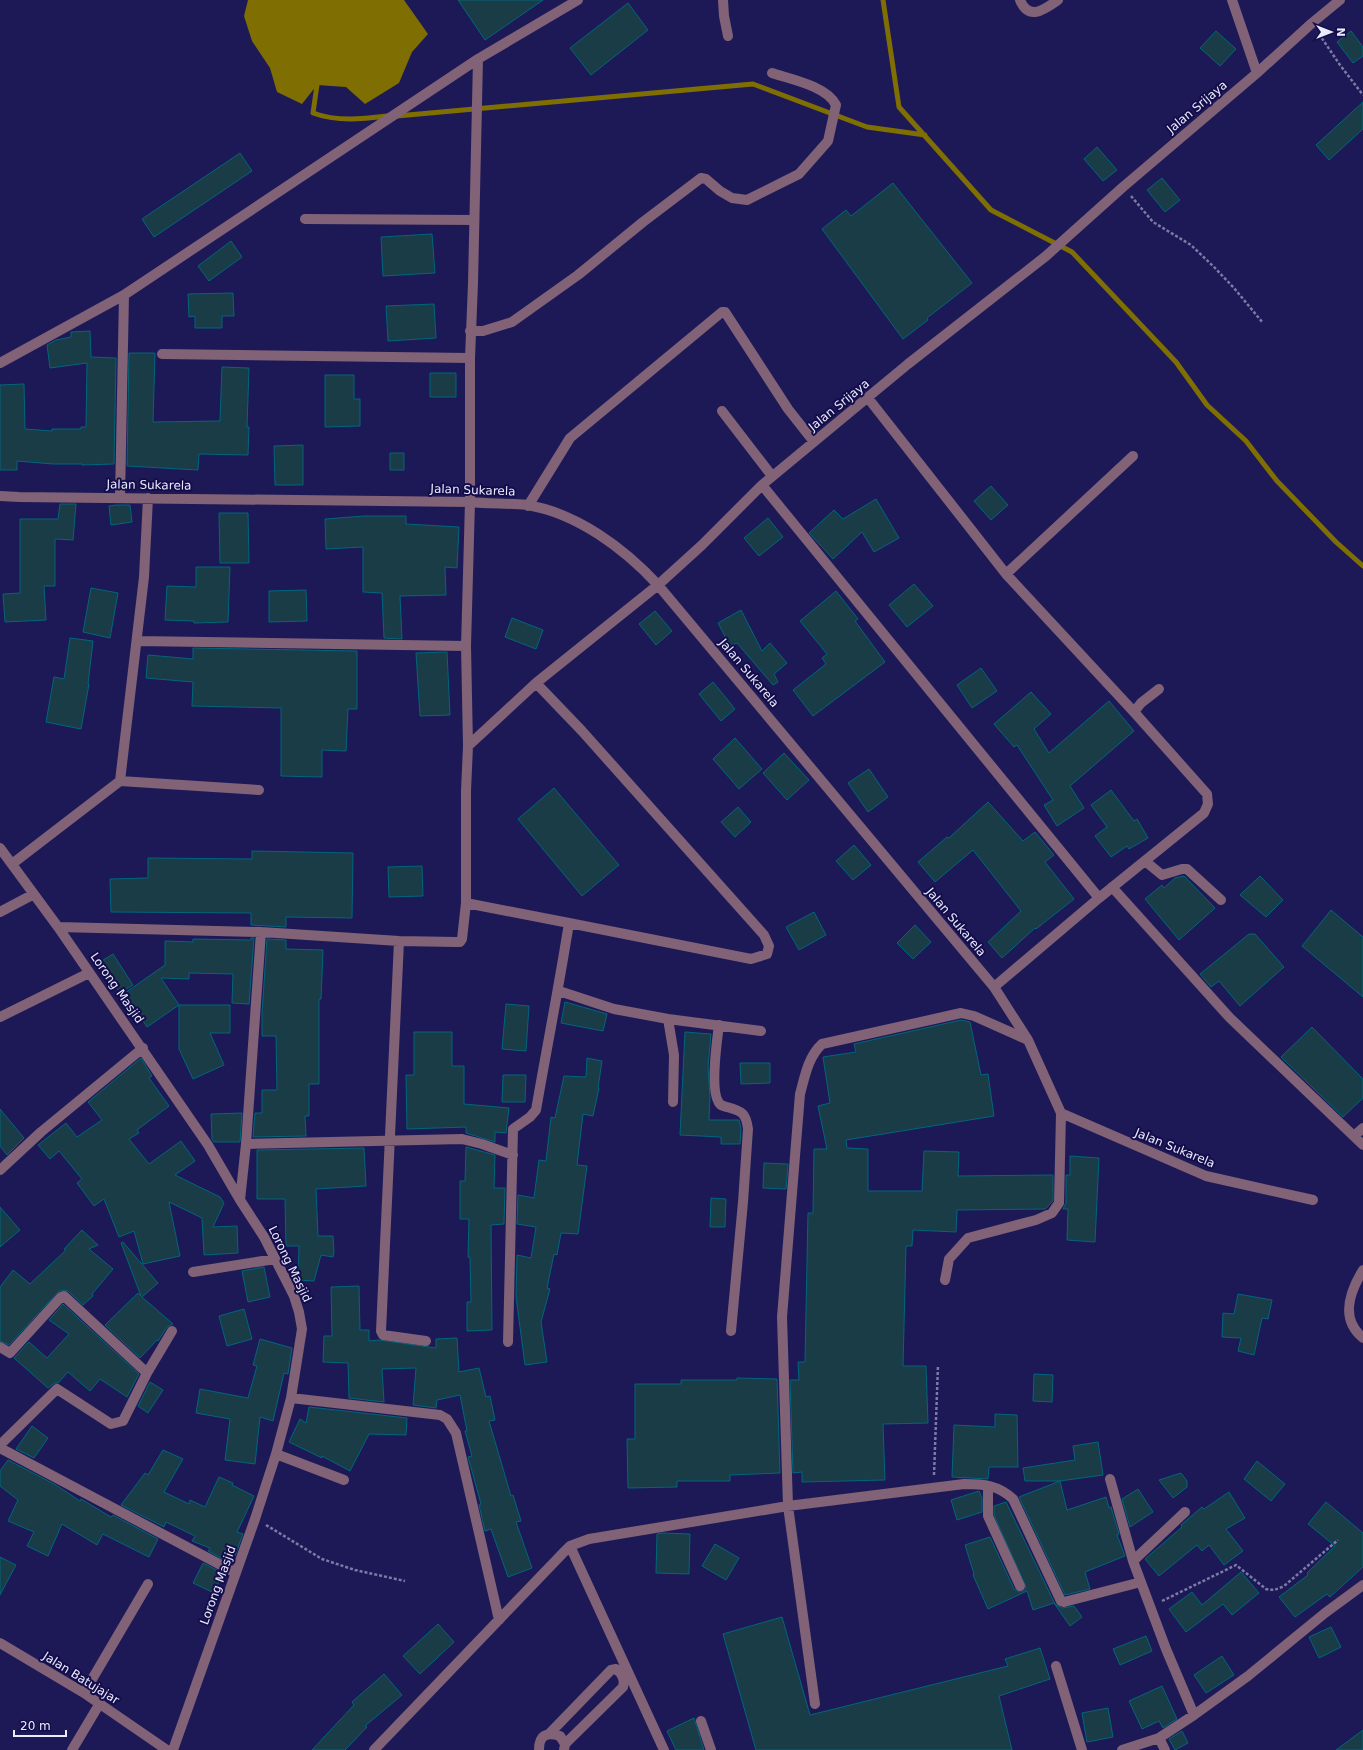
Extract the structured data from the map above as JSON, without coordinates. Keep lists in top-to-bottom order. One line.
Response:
{"streets":{"street":["Jalan Srijaya","Jalan Sukarela","Lorong Masjid","Jalan Batujajar"]},"crossings":[["Jalan Srijaya","Jalan Sukarela"]],"scale_bar":"20 m","north":"right"}
